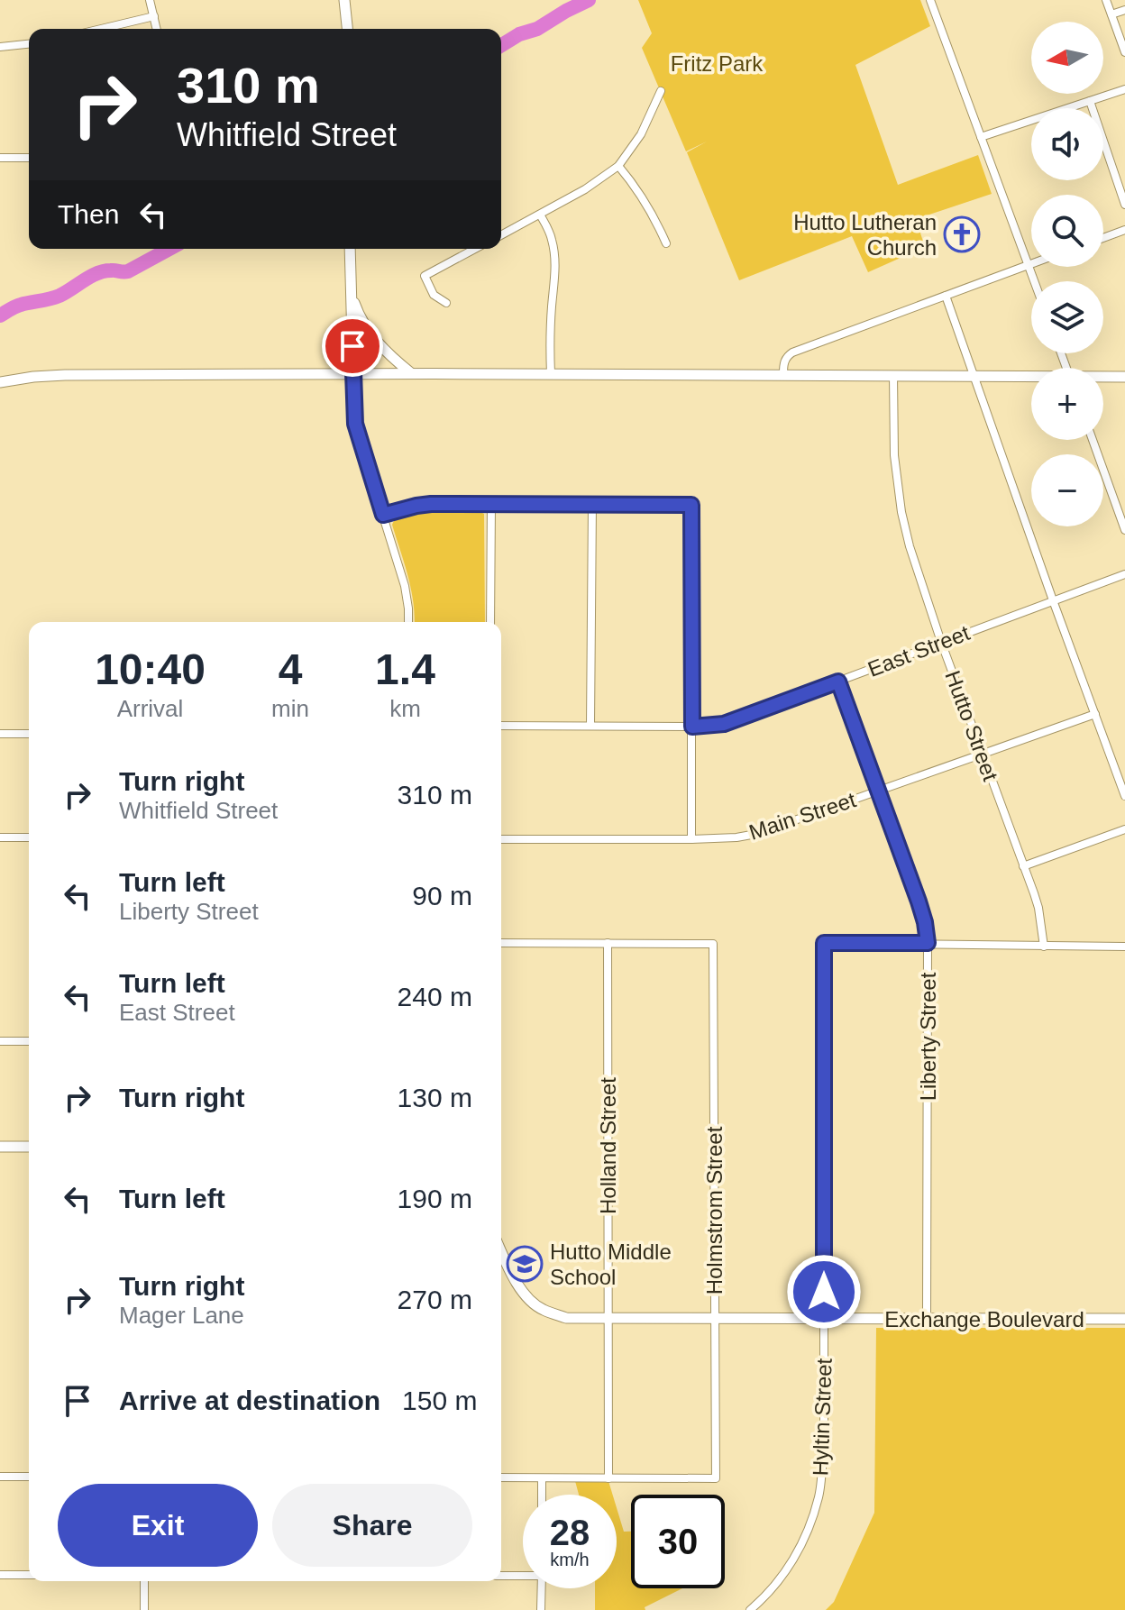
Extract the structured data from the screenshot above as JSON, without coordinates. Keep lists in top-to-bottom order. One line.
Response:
{"streets":{"main road":["Exchange Boulevard"],"street":["East Street","Hutto Street","Main Street","Liberty Street","Holland Street","Holmstrom Street","Hyltin Street"]},"crossings":[["East Street","Hutto Street"],["East Street","Liberty Street"],["Hutto Street","Main Street"],["Main Street","Liberty Street"],["Liberty Street","Exchange Boulevard"],["Liberty Street","Hyltin Street"],["Holland Street","Holmstrom Street"],["Holland Street","Exchange Boulevard"],["Holmstrom Street","Exchange Boulevard"],["Exchange Boulevard","Hyltin Street"]],"parks":["Fritz Park"],"places":{"church":["Hutto Lutheran Church"],"school or university":["Hutto Middle School"]},"north":"left","page":{"map_buttons":["+","−"],"turn":["310 m","Whitfield Street"],"then":"Then","eta":["10:40","Arrival","4","min","1.4","km"],"list":[{"name":"Turn right","note":"Whitfield Street","value":"310 m"},{"name":"Turn left","note":"Liberty Street","value":"90 m"},{"name":"Turn left","note":"East Street","value":"240 m"},{"name":"Turn right","value":"130 m"},{"name":"Turn left","value":"190 m"},{"name":"Turn right","note":"Mager Lane","value":"270 m"},{"name":"Arrive at destination","value":"150 m"}],"buttons":["Exit","Share"],"speed":"28 km/h","limit":"30"}}
